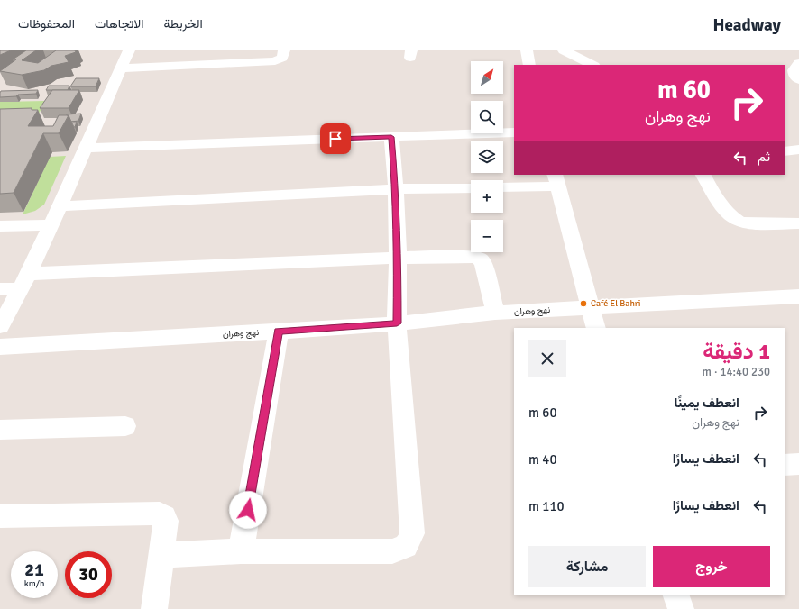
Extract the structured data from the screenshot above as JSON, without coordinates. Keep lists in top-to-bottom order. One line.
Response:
{"streets":{"street":["نهج وهران"]},"places":["Café El Bahri"],"north":"top right","page":{"header":"Headway","nav":["الخريطة","الاتجاهات","المحفوظات"],"map_buttons":["+","−"],"turn":["60 m","نهج وهران"],"then":"ثم","heading":["1 دقيقة","230 m · 14:40"],"list":[{"name":"انعطف يمينًا","note":"نهج وهران","value":"60 m"},{"name":"انعطف يسارًا","value":"40 m"},{"name":"انعطف يسارًا","value":"110 m"}],"buttons":["خروج","مشاركة"],"speed":"21 km/h","limit":"30"}}
